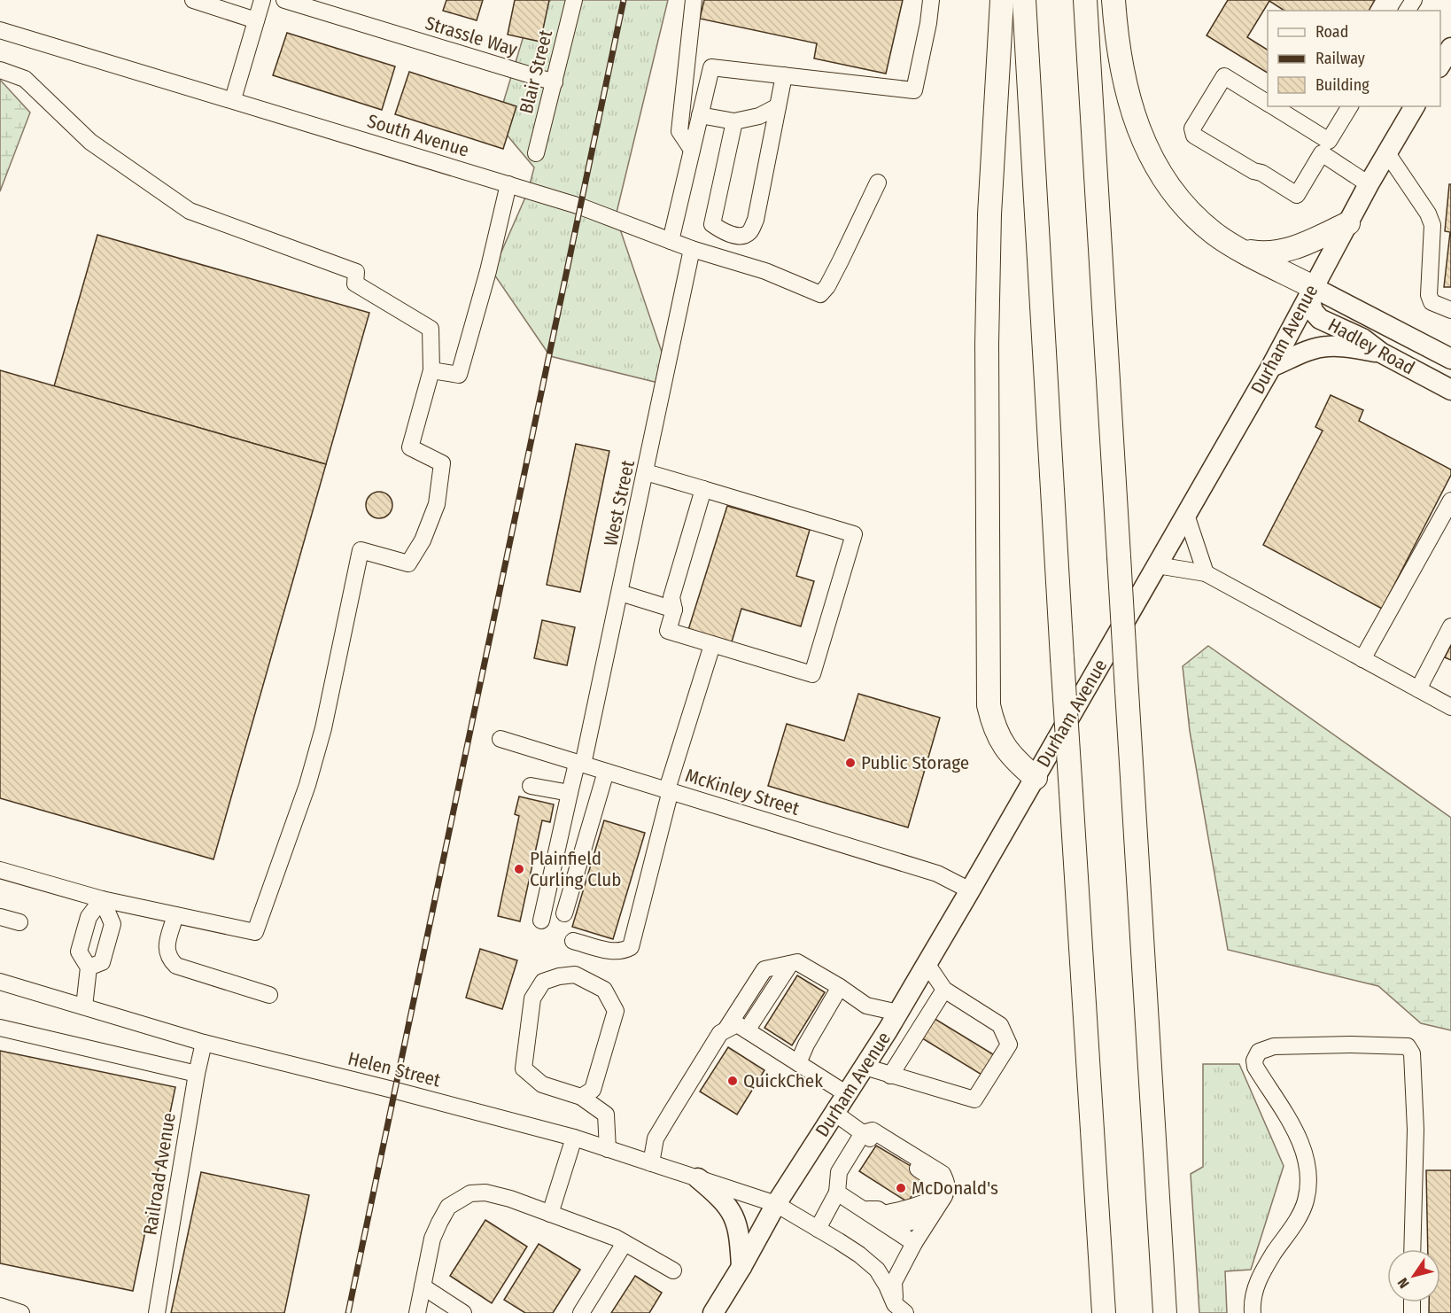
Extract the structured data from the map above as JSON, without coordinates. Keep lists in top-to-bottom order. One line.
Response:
{"streets":{"main road":["Durham Avenue","Hadley Road"],"street":["Strassle Way","Blair Street","South Avenue","West Street","McKinley Street","Helen Street","Railroad Avenue"]},"crossings":[["Strassle Way","Blair Street"],["South Avenue","West Street"],["Durham Avenue","Hadley Road"],["Durham Avenue","McKinley Street"],["Durham Avenue","Helen Street"],["West Street","McKinley Street"],["Helen Street","Railroad Avenue"]],"places":["Public Storage","Plainfield Curling Club","QuickChek","McDonald's"],"legend":["Road","Railway","Building"],"north":"bottom left"}
